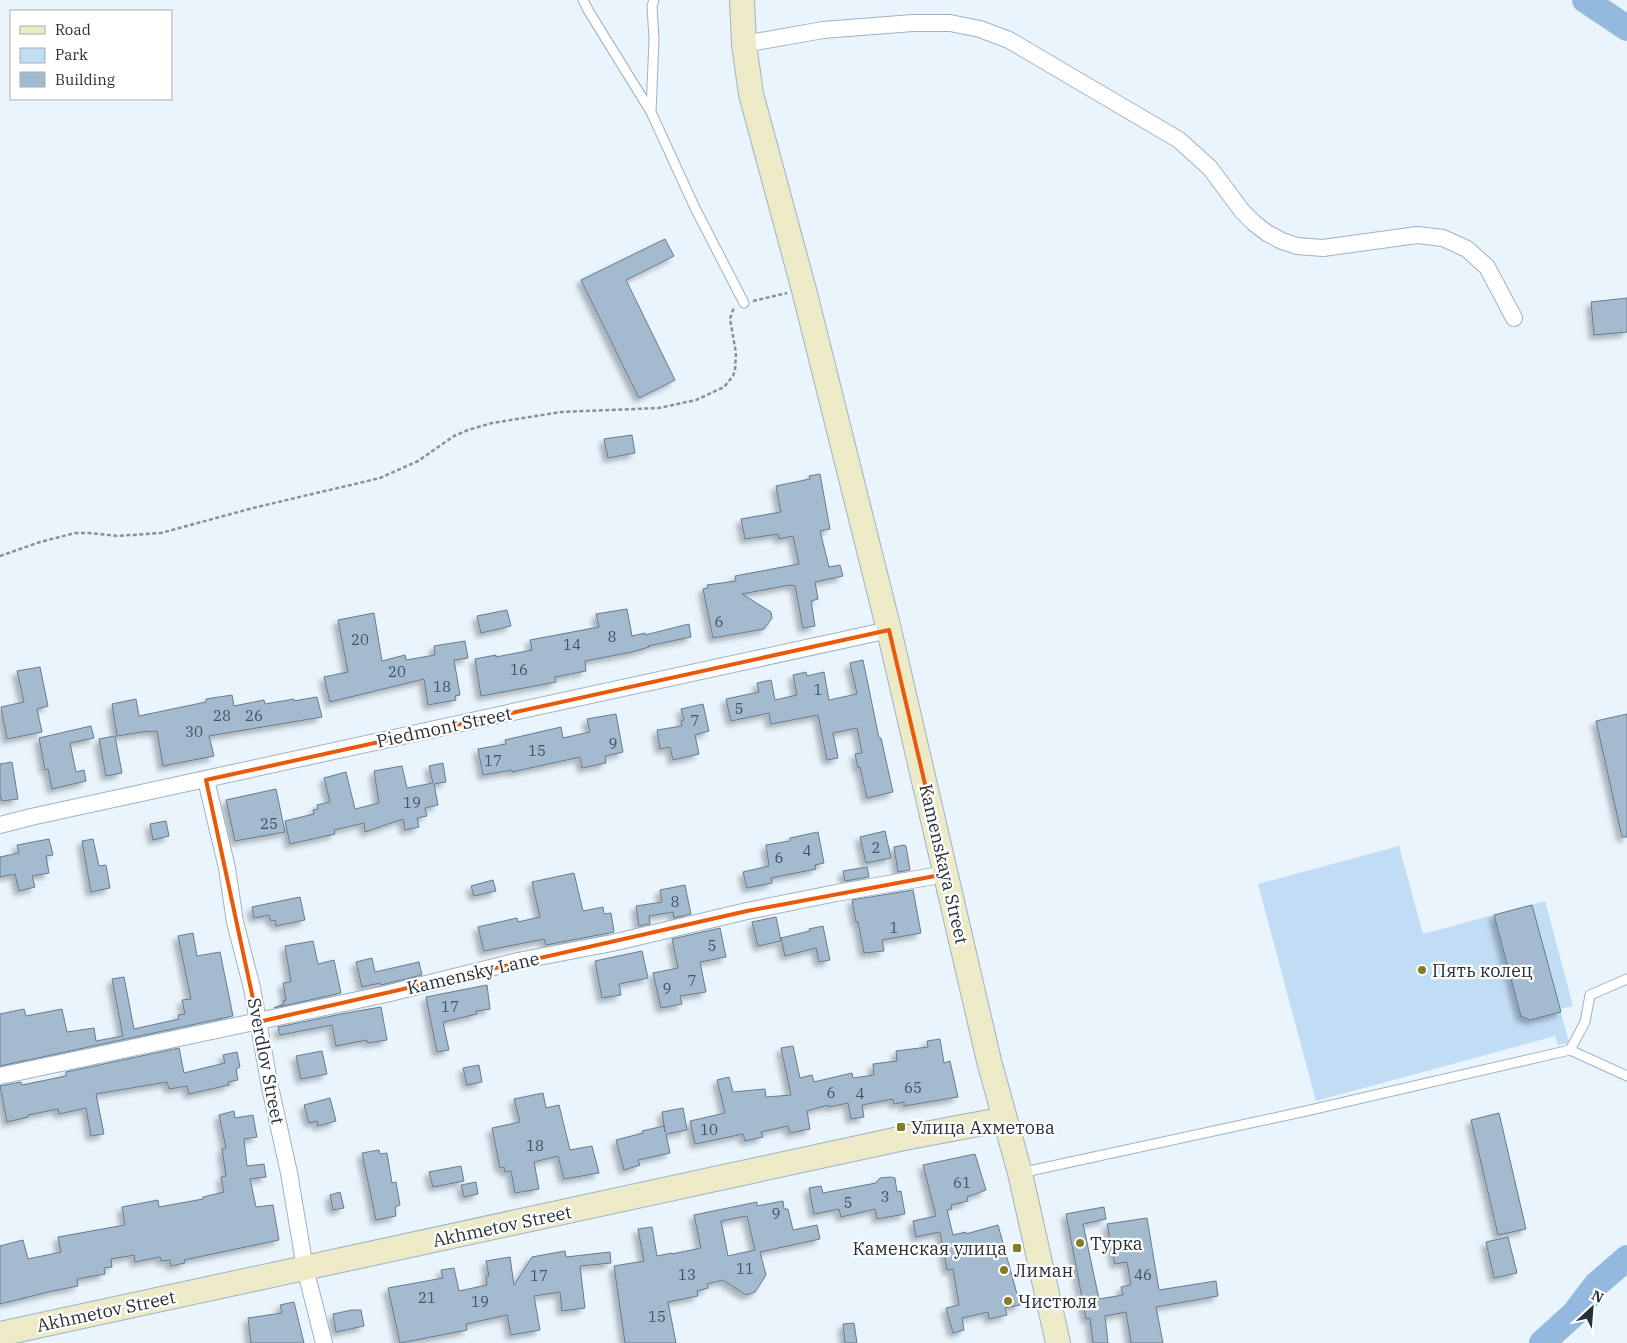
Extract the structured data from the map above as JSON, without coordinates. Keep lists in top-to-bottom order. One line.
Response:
{"streets":{"street":["Piedmont Street","Kamenskaya Street","Kamensky Lane","Sverdlov Street","Akhmetov Street"]},"crossings":[["Piedmont Street","Kamenskaya Street"],["Piedmont Street","Sverdlov Street"],["Kamenskaya Street","Kamensky Lane"],["Kamenskaya Street","Akhmetov Street"],["Kamensky Lane","Sverdlov Street"],["Sverdlov Street","Akhmetov Street"]],"places":{"other":["Пять колец","Турка","Лиман","Чистюля"],"transit":["Улица Ахметова","Каменская улица"]},"house_numbers":["6","8","20","14","16","20","18","1","5","28","26","7","30","9","15","17","19","25","2","4","6","8","1","5","7","9","17","65","6","4","10","18","61","3","5","9","11","13","46","17","21","19","15"],"legend":["Road","Park","Building"],"north":"top right"}
